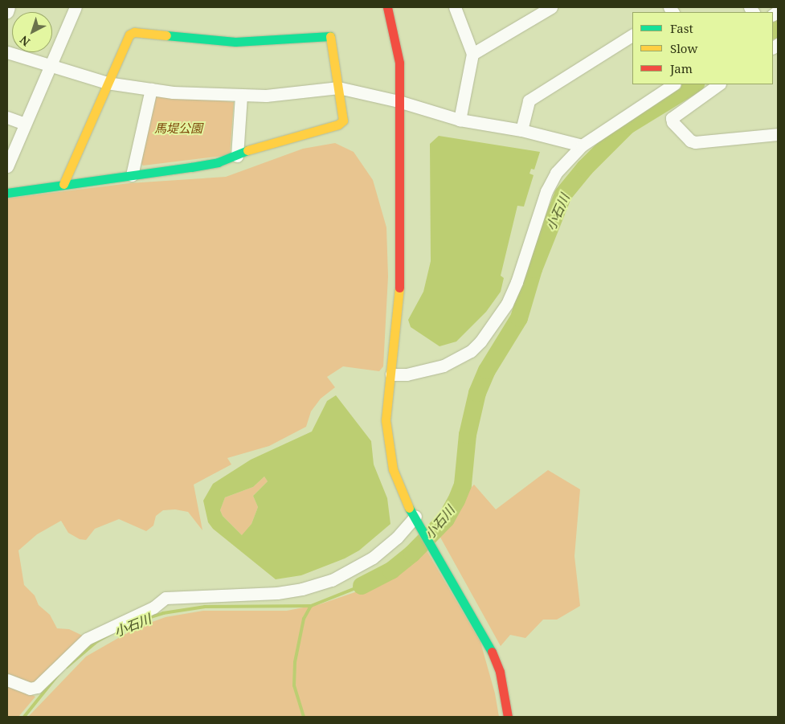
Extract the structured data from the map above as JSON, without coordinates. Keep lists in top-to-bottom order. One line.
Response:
{"water":["小石川"],"parks":["馬堤公園"],"legend":["Fast","Slow","Jam"],"north":"bottom left"}
